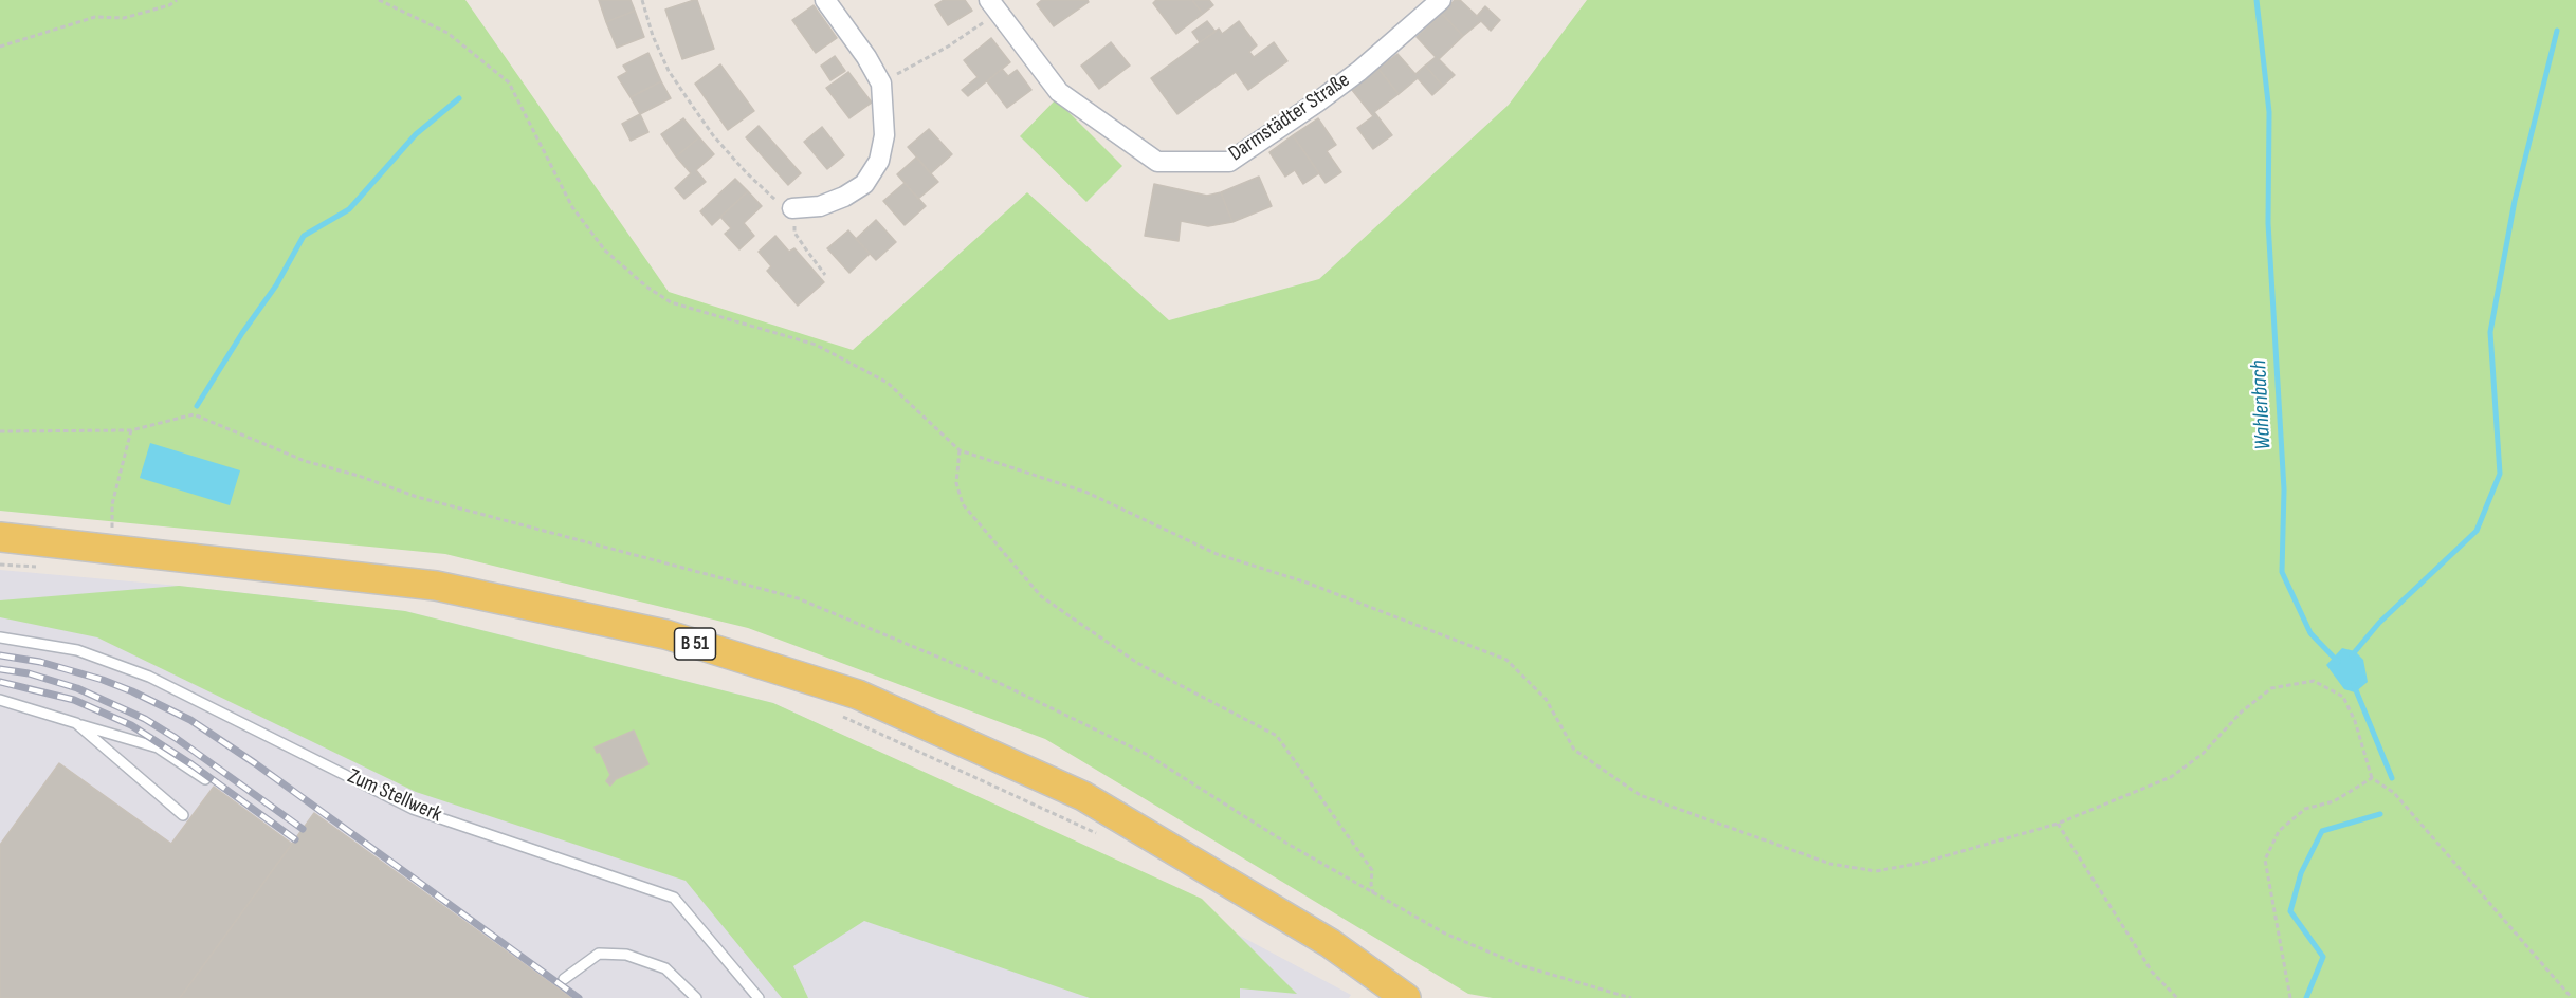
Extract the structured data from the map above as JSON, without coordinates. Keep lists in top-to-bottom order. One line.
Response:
{"streets":{"main road":["B 51"],"street":["Darmstädter Straße"],"lane":["Zum Stellwerk"]},"water":["Wahlenbach"]}
